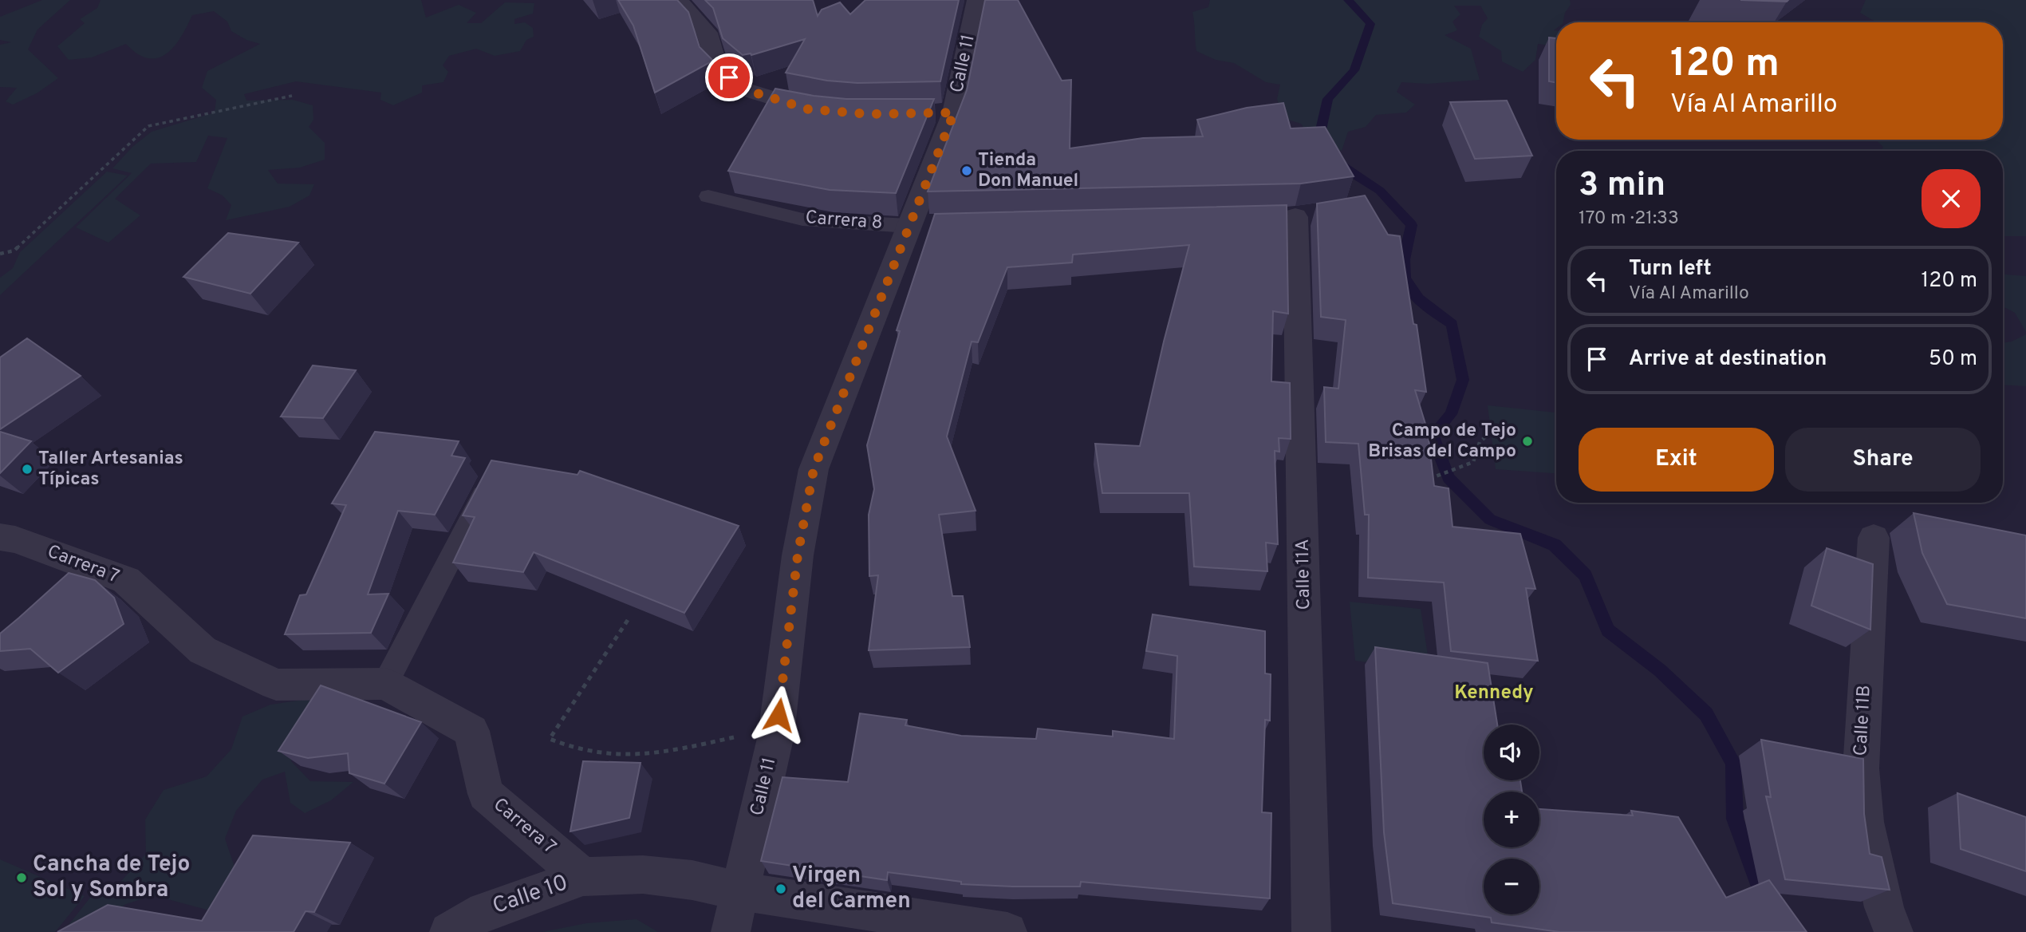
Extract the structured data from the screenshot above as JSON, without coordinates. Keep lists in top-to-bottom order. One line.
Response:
{"streets":{"street":["Calle 11","Carrera 7","Calle 11A","Calle 11B","Calle 10"],"lane":["Carrera 8"]},"crossings":[["Calle 11","Carrera 8"],["Carrera 7","Calle 10"]],"districts":["Kennedy"],"places":["Tienda Don Manuel","Campo de Tejo Brisas del Campo","Taller Artesanias Típicas","Cancha de Tejo Sol y Sombra","Virgen del Carmen"],"page":{"turn":["120 m","Vía Al Amarillo"],"heading":["3 min","170 m · 21:33"],"list":[{"name":"Turn left","note":"Vía Al Amarillo","value":"120 m"},{"name":"Arrive at destination","value":"50 m"}],"buttons":["Exit","Share"],"map_buttons":["+","−"]}}
